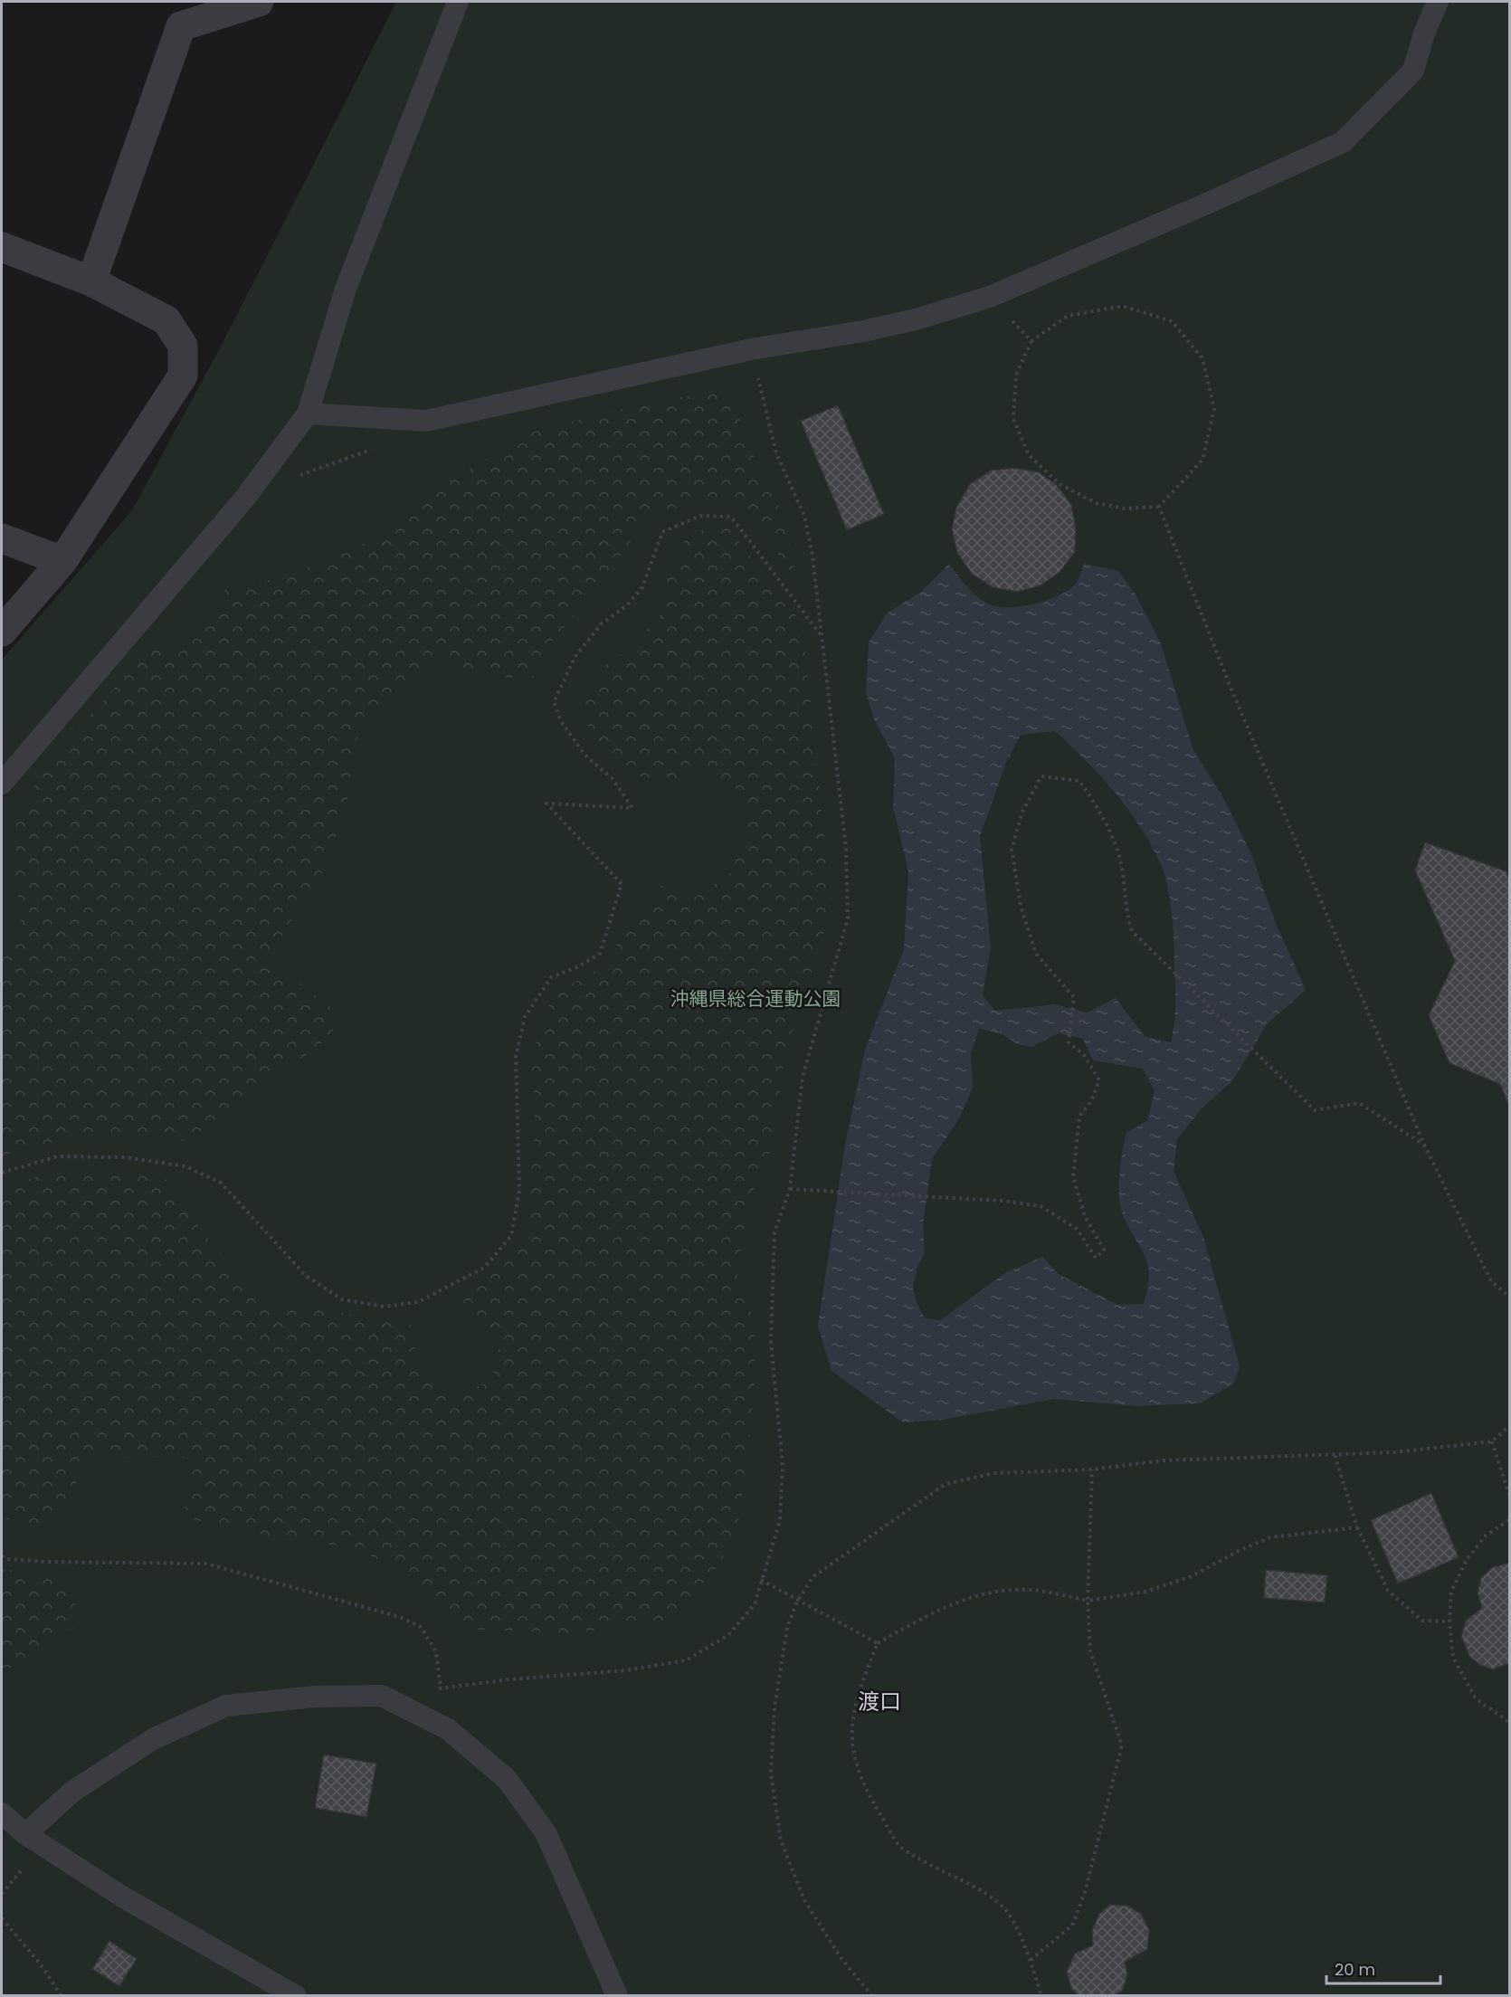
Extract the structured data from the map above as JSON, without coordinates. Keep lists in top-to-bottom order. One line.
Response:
{"districts":["渡口"],"parks":["沖縄県総合運動公園"],"scale_bar":"20 m"}
